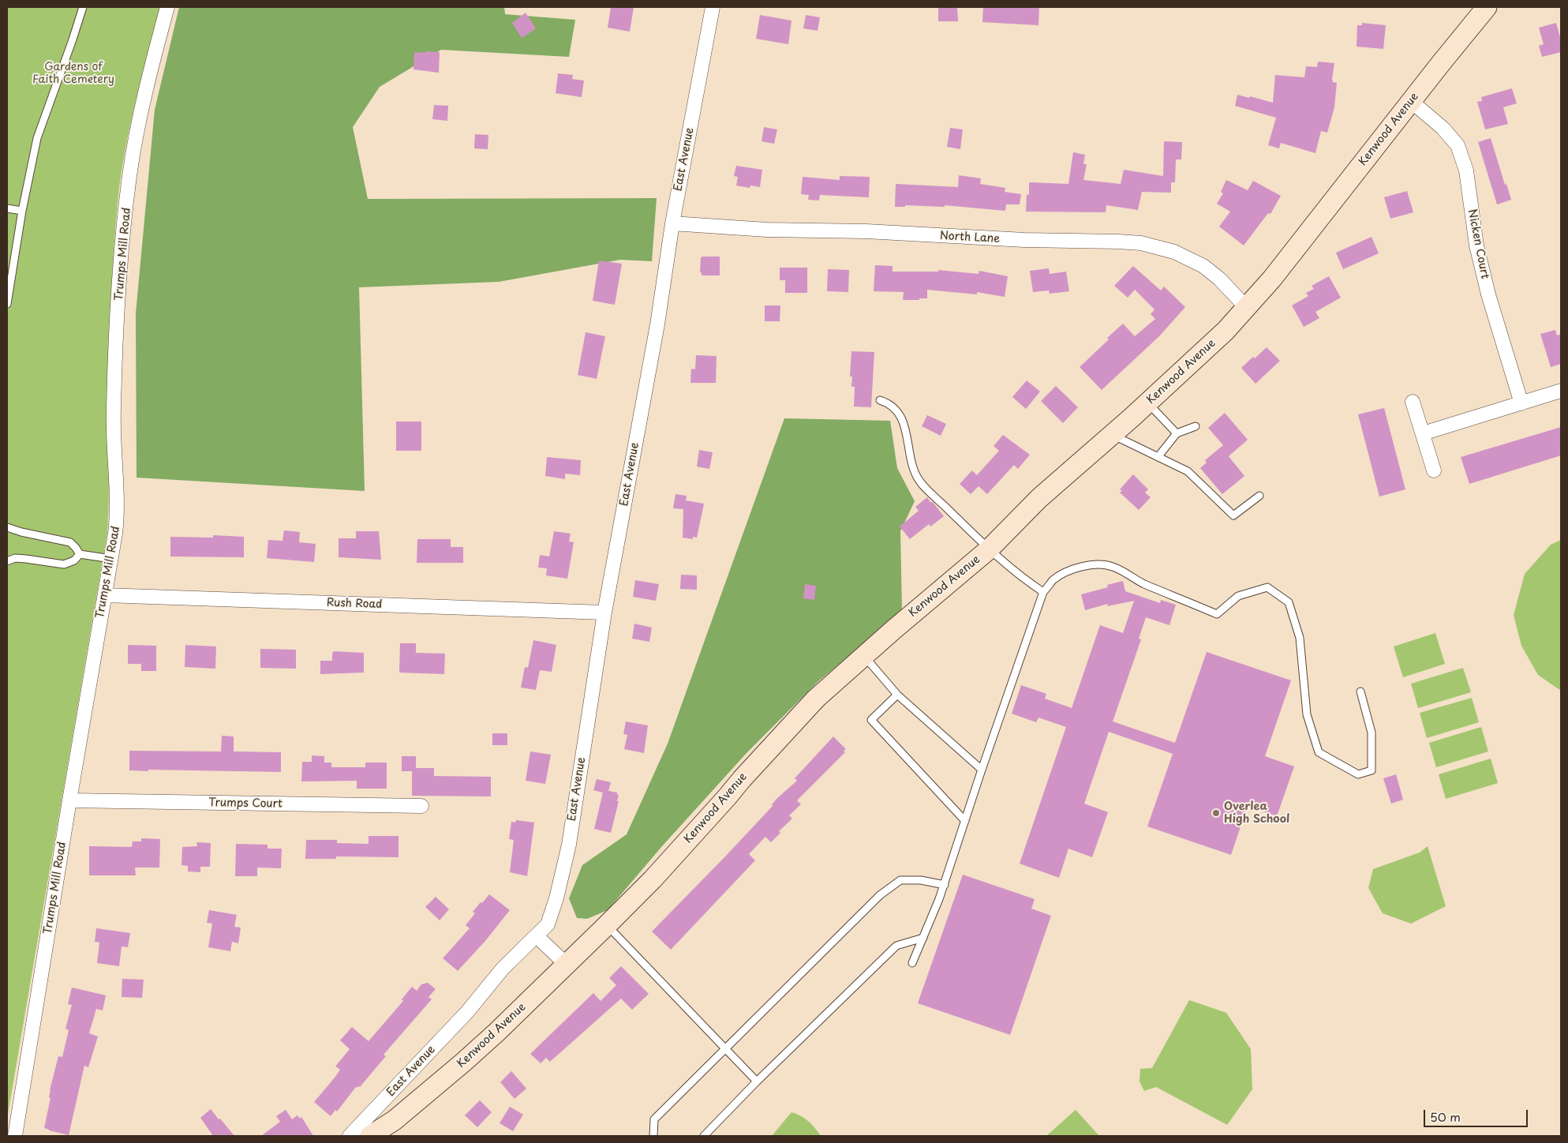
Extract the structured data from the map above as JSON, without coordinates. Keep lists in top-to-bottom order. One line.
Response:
{"streets":{"main road":["Kenwood Avenue"],"street":["East Avenue","North Lane","Nicken Court","Trumps Mill Road","Rush Road","Trumps Court"]},"crossings":[["Kenwood Avenue","North Lane"],["Kenwood Avenue","Nicken Court"],["East Avenue","North Lane"],["East Avenue","Rush Road"],["Trumps Mill Road","Rush Road"],["Trumps Mill Road","Trumps Court"]],"parks":["Gardens of Faith Cemetery"],"places":["Overlea High School"],"scale_bar":"50 m"}
